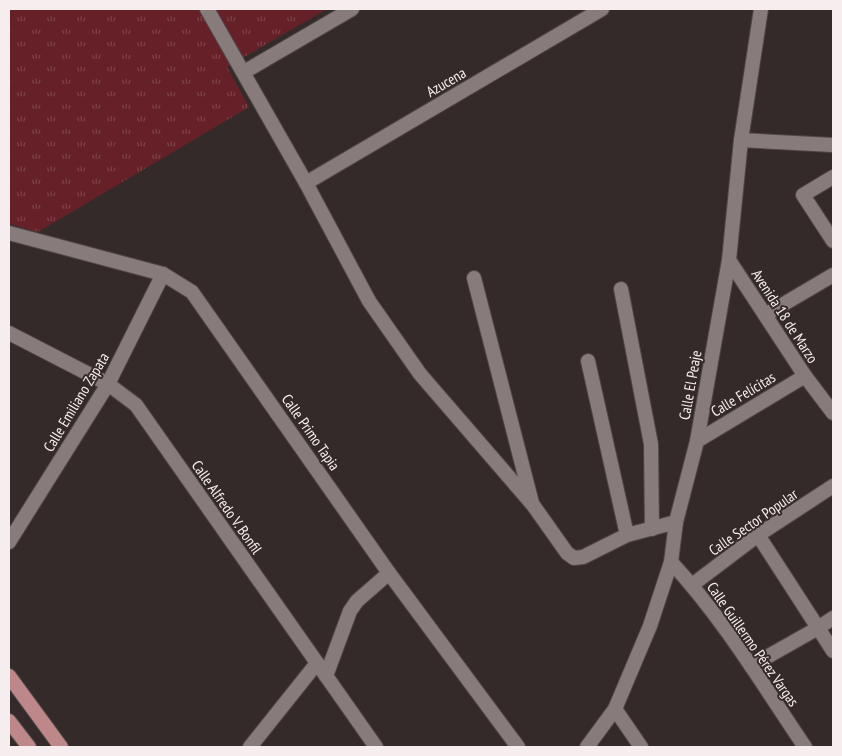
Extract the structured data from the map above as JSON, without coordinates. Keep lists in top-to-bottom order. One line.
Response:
{"streets":{"street":["Azucena","Avenida 18 de Marzo","Calle El Peaje","Calle Felícitas","Calle Emiliano Zapata","Calle Primo Tapia","Calle Alfredo V. Bonfil","Calle Sector Popular","Calle Guillermo Pérez Vargas"]},"crossings":[["Avenida 18 de Marzo","Calle El Peaje"],["Avenida 18 de Marzo","Calle Felícitas"],["Calle El Peaje","Calle Felícitas"],["Calle El Peaje","Calle Guillermo Pérez Vargas"],["Calle Emiliano Zapata","Calle Primo Tapia"],["Calle Emiliano Zapata","Calle Alfredo V. Bonfil"],["Calle Sector Popular","Calle Guillermo Pérez Vargas"]]}
